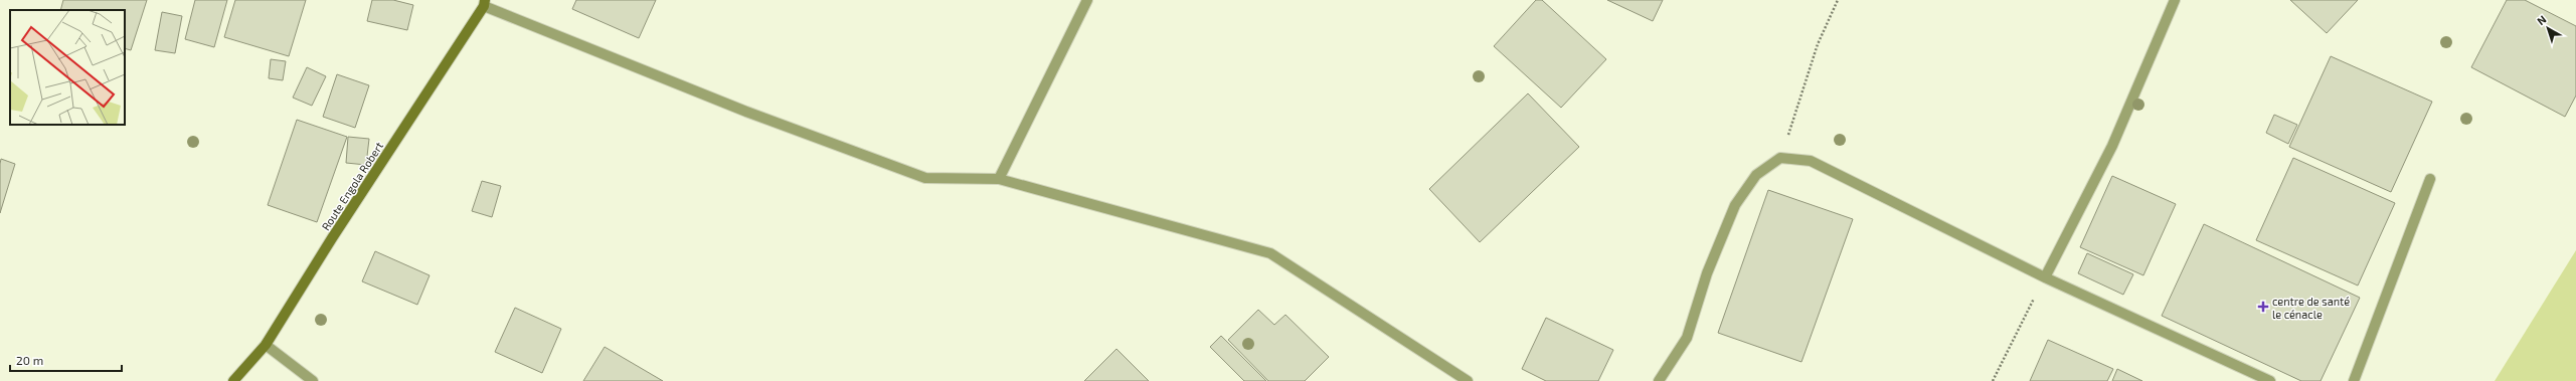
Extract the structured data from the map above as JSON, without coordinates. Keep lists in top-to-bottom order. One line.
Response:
{"streets":{"street":["Route Engola Robert"]},"places":{"health":["centre de santé le cénacle"]},"scale_bar":"20 m","north":"top left"}
